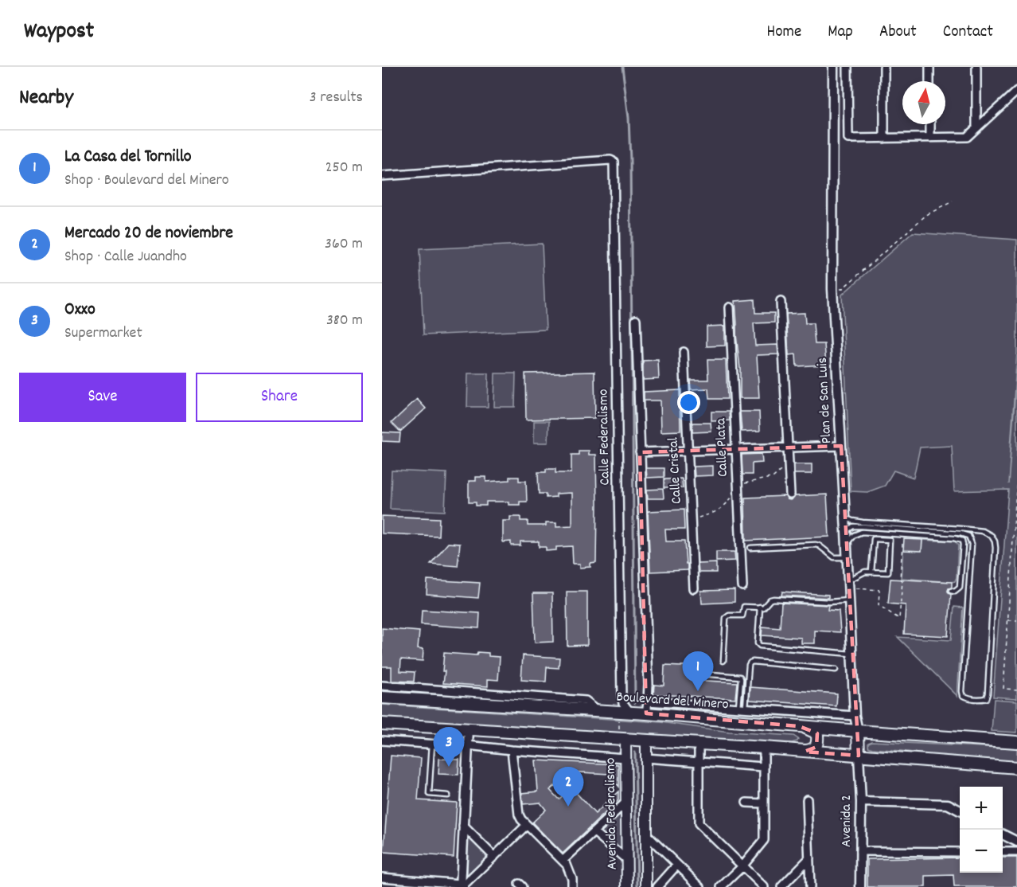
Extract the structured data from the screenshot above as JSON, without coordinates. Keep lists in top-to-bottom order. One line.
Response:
{"streets":{"main road":["Boulevard del Minero","Avenida Federalismo"],"street":["Plan de San Luis","Calle Federalismo","Calle Plata","Calle Cristal","Avenida 2"]},"crossings":[["Plan de San Luis","Boulevard del Minero"],["Calle Federalismo","Boulevard del Minero"]],"north":"top","page":{"header":"Waypost","nav":["Home","Map","About","Contact"],"heading":["Nearby","3 results"],"list":[{"mark":"1","name":"La Casa del Tornillo","note":"Shop · Boulevard del Minero","value":"250 m"},{"mark":"2","name":"Mercado 20 de noviembre","note":"Shop · Calle Juandho","value":"360 m"},{"mark":"3","name":"Oxxo","note":"Supermarket","value":"380 m"}],"buttons":["Save","Share"],"pins":["1","3","2"],"map_buttons":["+","−"]}}
